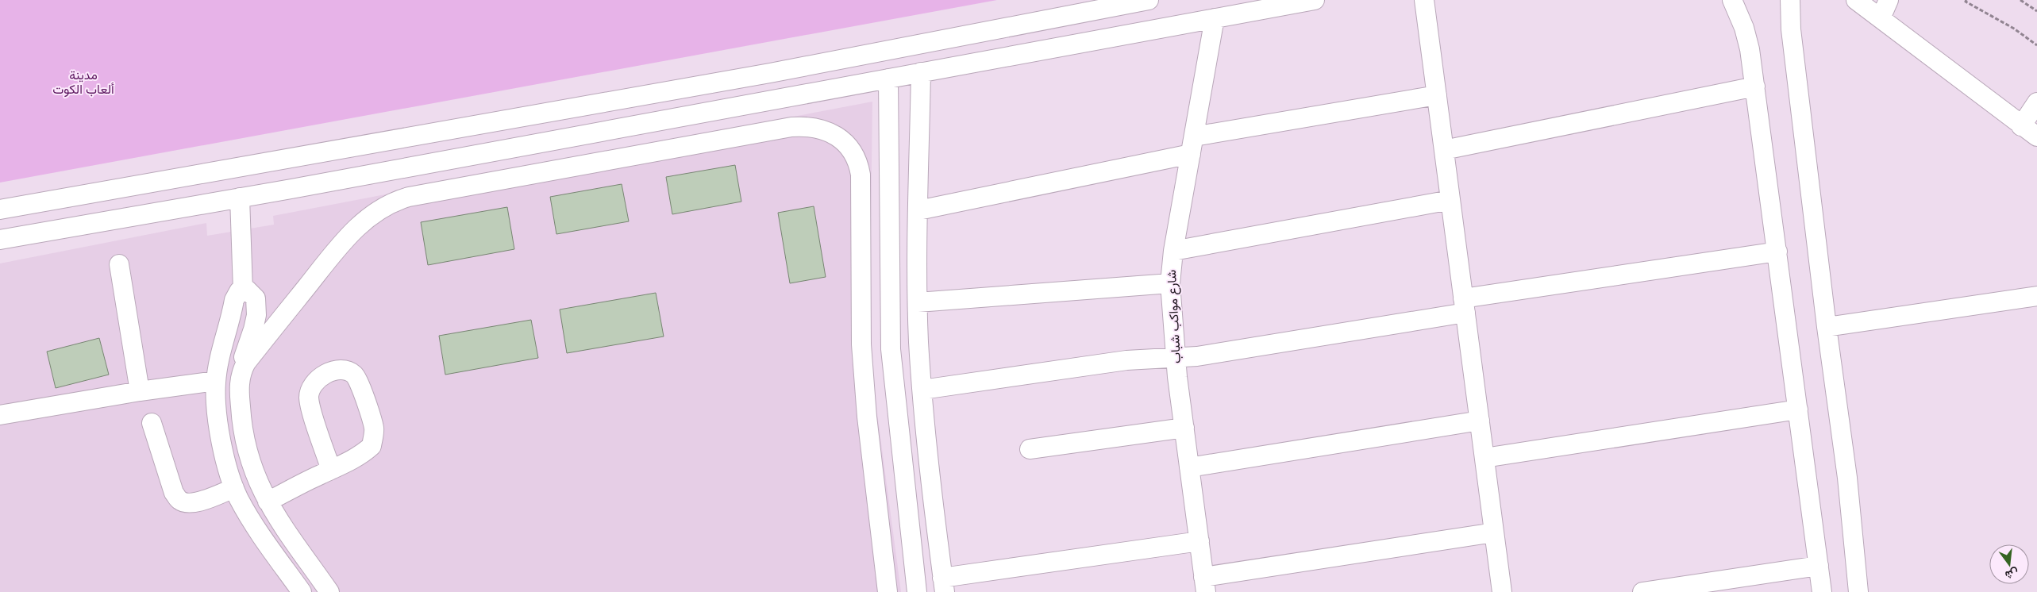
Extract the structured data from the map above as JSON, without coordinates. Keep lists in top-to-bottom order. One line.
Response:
{"streets":{"street":["شارع مواكب شباب"]},"parks":["مدينة ألعاب الكوت"],"north":"bottom"}
